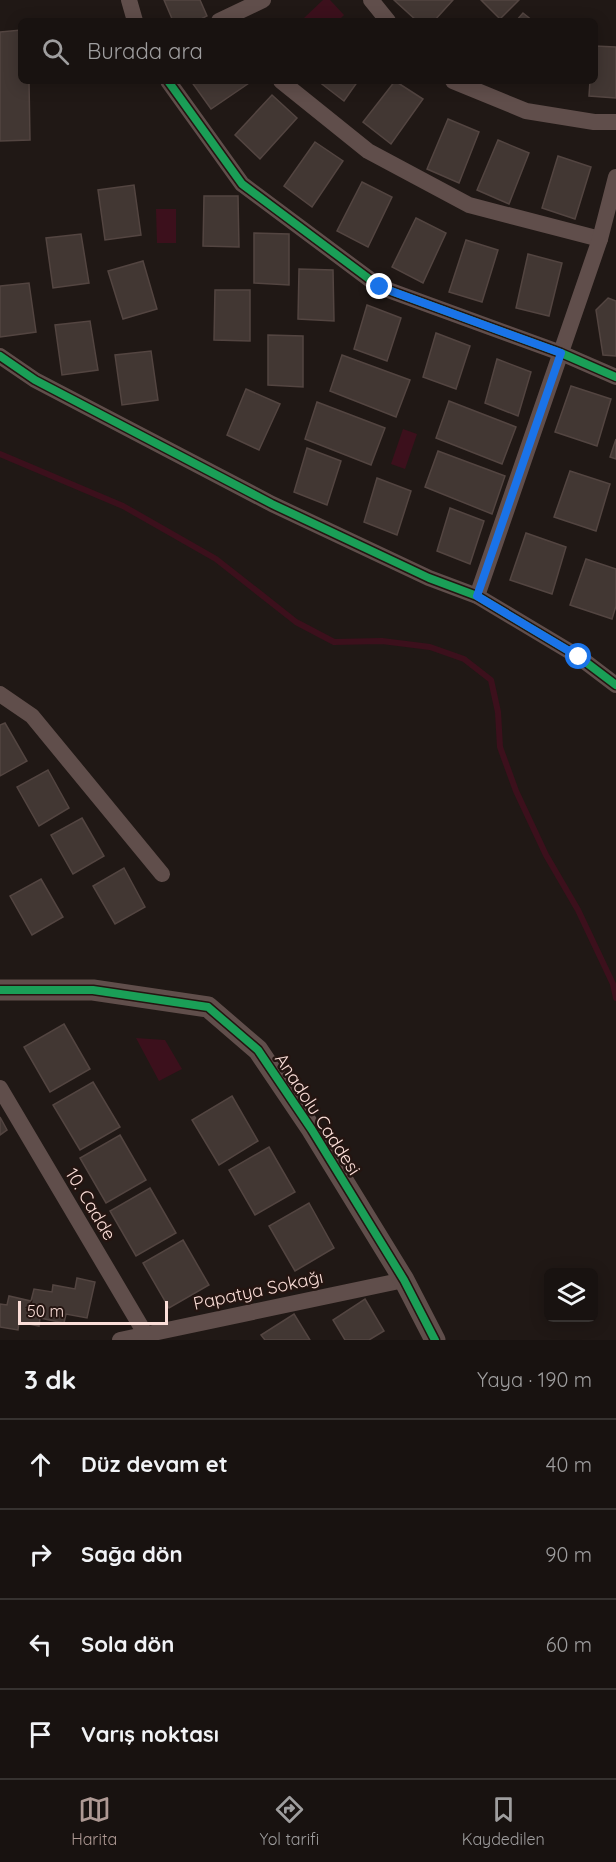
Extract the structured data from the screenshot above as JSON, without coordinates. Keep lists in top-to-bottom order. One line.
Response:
{"streets":{"street":["Anadolu Caddesi","10. Cadde","Papatya Sokağı"]},"crossings":[["Anadolu Caddesi","Papatya Sokağı"],["10. Cadde","Papatya Sokağı"]],"scale_bar":"50 m","page":{"search":"Burada ara","scale":"50 m","heading":["3 dk","Yaya · 190 m"],"list":[["Düz devam et","40 m"],["Sağa dön","90 m"],["Sola dön","60 m"],"Varış noktası"],"nav":["Harita","Yol tarifi","Kaydedilen"]}}
